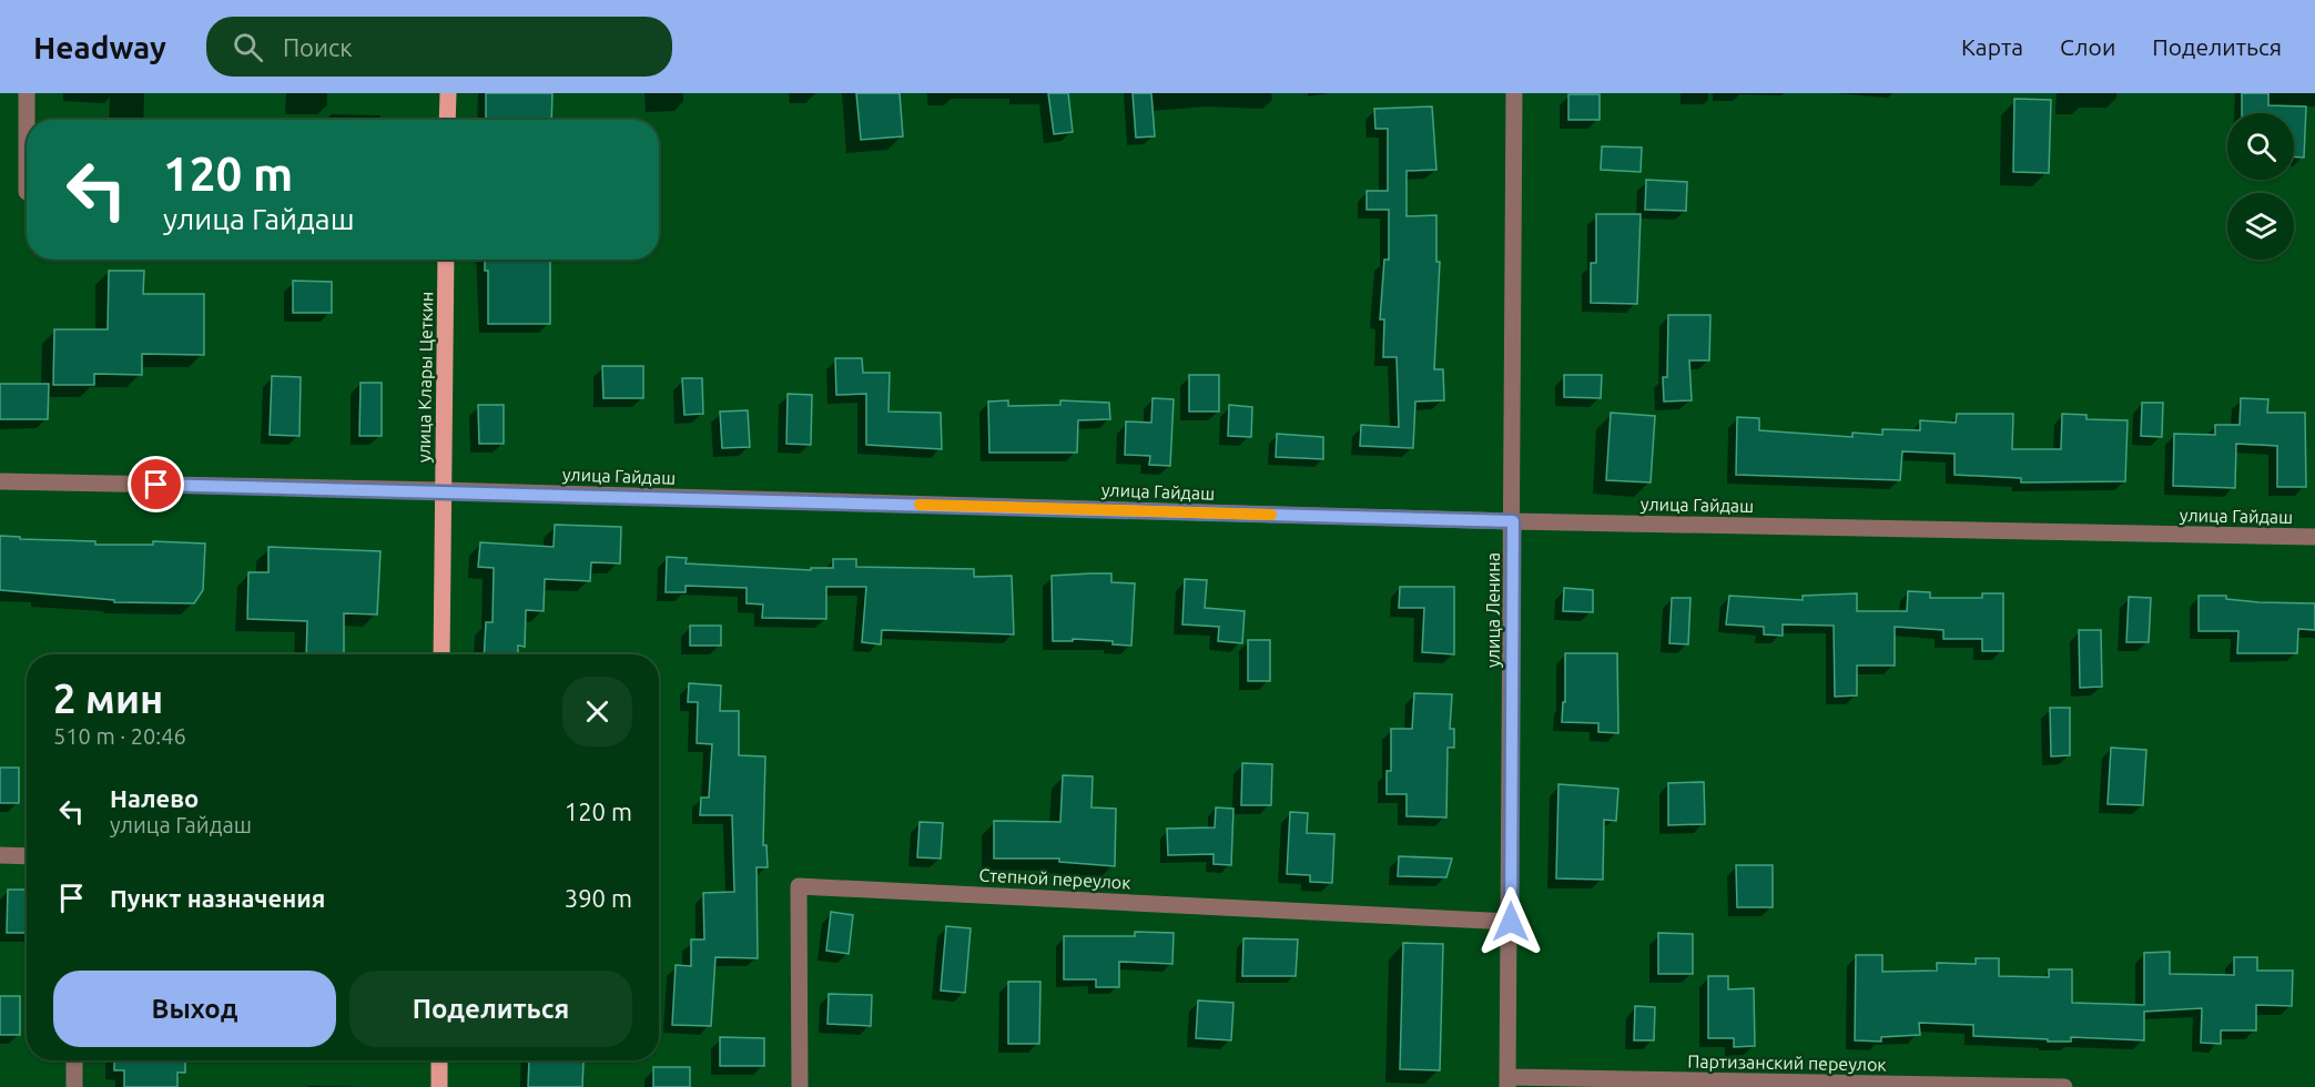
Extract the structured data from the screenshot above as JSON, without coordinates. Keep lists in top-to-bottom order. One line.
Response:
{"streets":{"main road":["улица Клары Цеткин"],"street":["улица Гайдаш","улица Ленина","Степной переулок","Партизанский переулок"]},"crossings":[["улица Клары Цеткин","улица Гайдаш"],["улица Гайдаш","улица Ленина"],["улица Ленина","Степной переулок"],["улица Ленина","Партизанский переулок"]],"page":{"header":"Headway","search":"Поиск","nav":["Карта","Слои","Поделиться"],"turn":["120 m","улица Гайдаш"],"heading":["2 мин","510 m · 20:46"],"list":[{"name":"Налево","note":"улица Гайдаш","value":"120 m"},{"name":"Пункт назначения","value":"390 m"}],"buttons":["Выход","Поделиться"]}}
